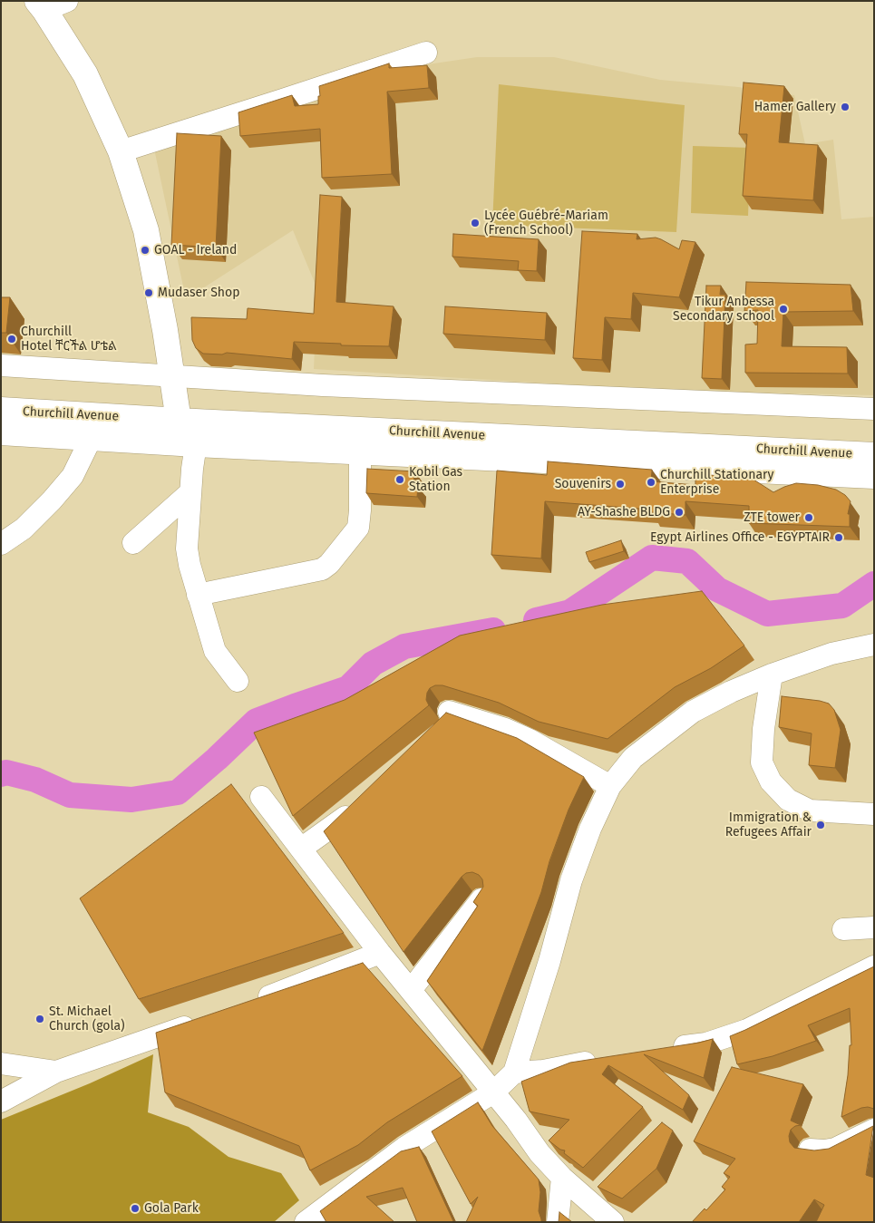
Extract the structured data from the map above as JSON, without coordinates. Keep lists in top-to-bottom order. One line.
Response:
{"streets":{"main road":["Churchill Avenue"]},"places":["Hamer Gallery","Lycée Guébré-Mariam (French School)","GOAL - Ireland","Mudaser Shop","Tikur Anbessa Secondary school","Churchill Hotel ቸርችል ሆቴል","Kobil Gas Station","Churchill Stationary Enterprise","Souvenirs","AY-Shashe BLDG","ZTE tower","Egypt Airlines Office - EGYPTAIR","Immigration & Refugees Affair","St. Michael Church (gola)","Gola Park"]}
